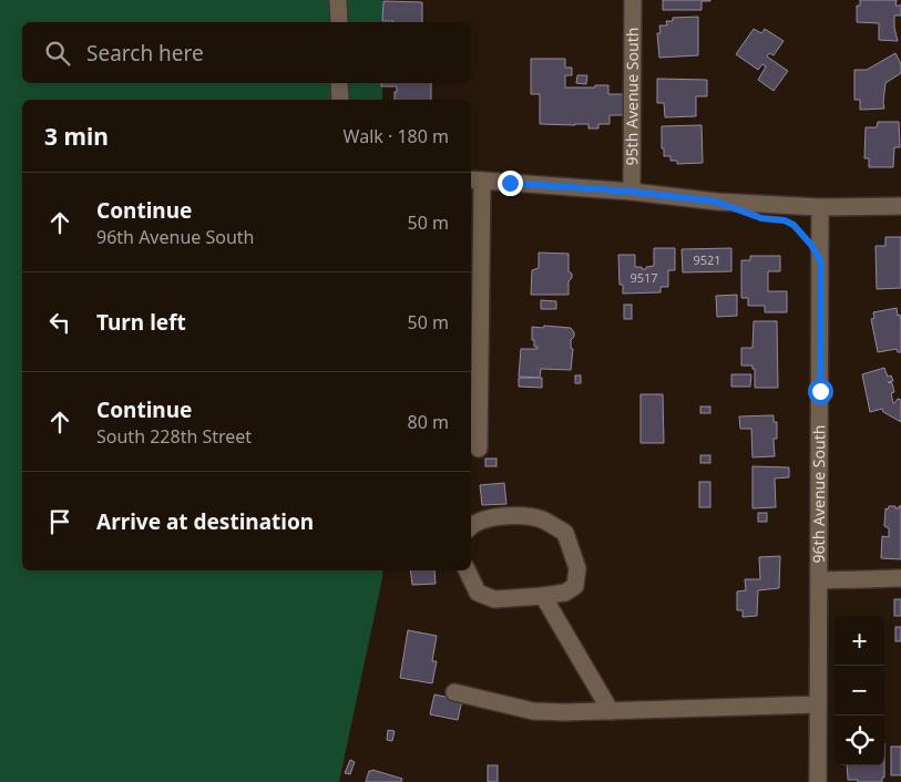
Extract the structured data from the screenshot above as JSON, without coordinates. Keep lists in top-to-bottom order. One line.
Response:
{"streets":{"street":["95th Avenue South","96th Avenue South"]},"house_numbers":["9521","9517"],"page":{"search":"Search here","heading":["3 min","Walk · 180 m"],"list":[["Continue","96th Avenue South","50 m"],["Turn left","50 m"],["Continue","South 228th Street","80 m"],"Arrive at destination"],"map_buttons":["+","−"]}}
